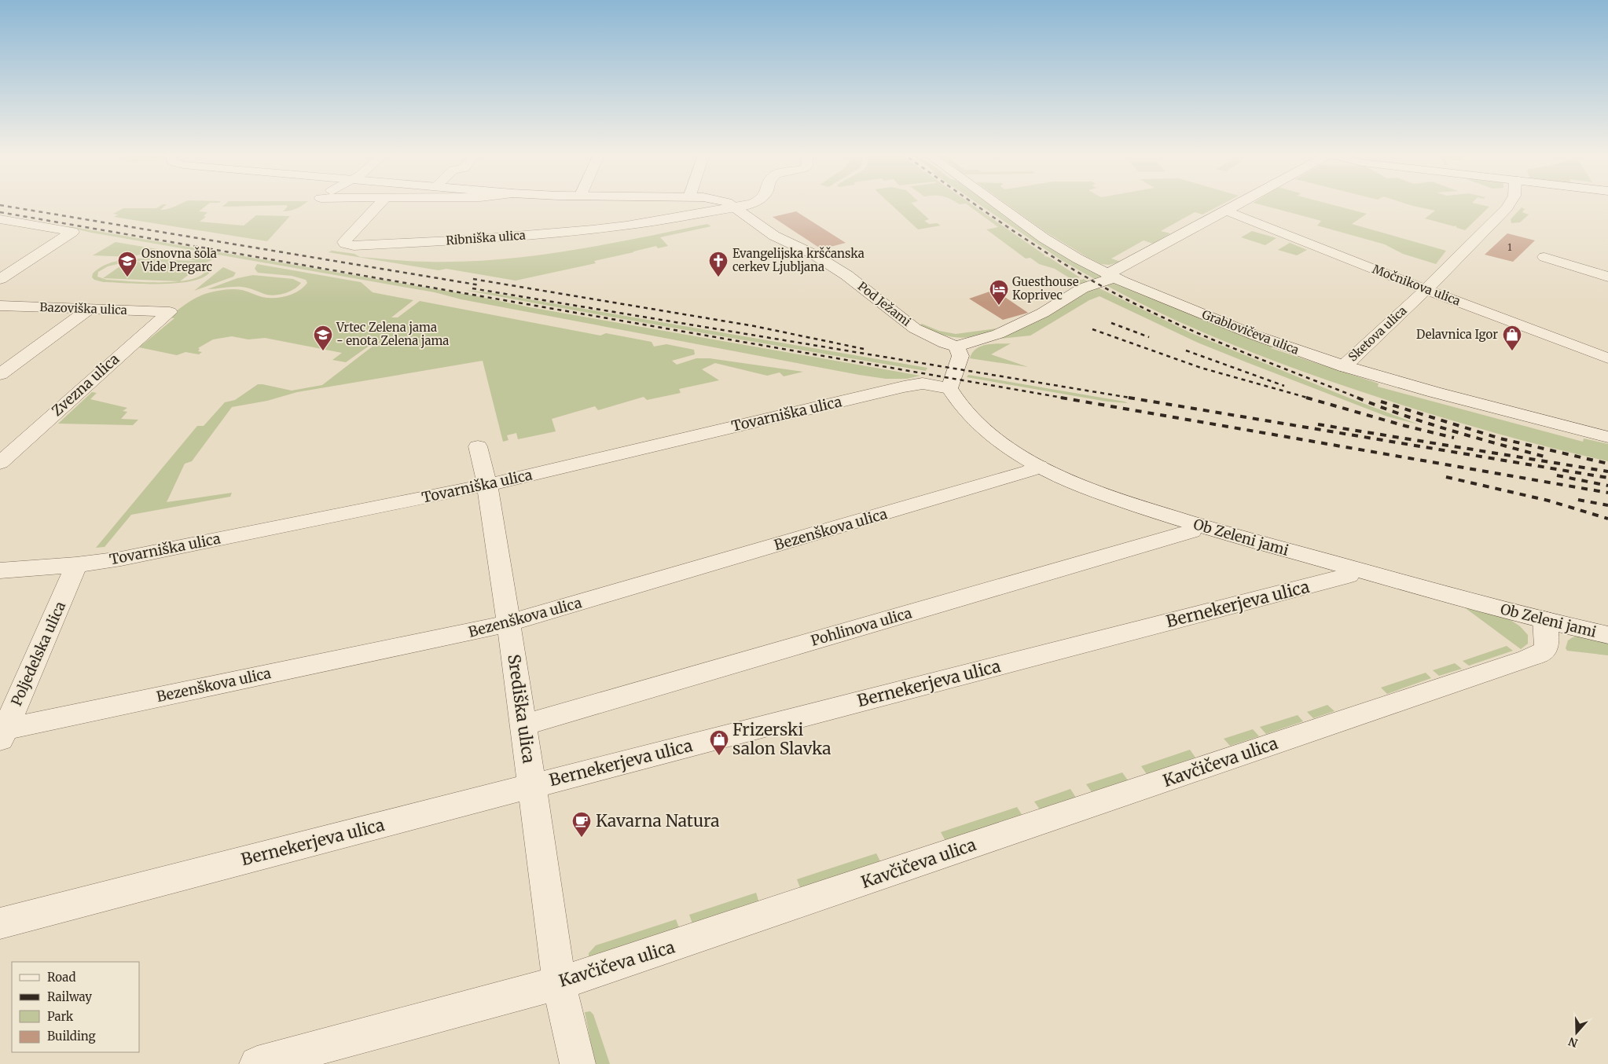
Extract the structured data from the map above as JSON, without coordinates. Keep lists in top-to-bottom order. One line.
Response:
{"streets":{"street":["Ribniška ulica","Močnikova ulica","Pod Ježami","Bazoviška ulica","Grablovičeva ulica","Sketova ulica","Zvezna ulica","Tovarniška ulica","Bezenškova ulica","Ob Zeleni jami","Bernekerjeva ulica","Pohlinova ulica","Poljedelska ulica","Središka ulica","Kavčičeva ulica"]},"crossings":[["Ribniška ulica","Pod Ježami"],["Močnikova ulica","Sketova ulica"],["Bazoviška ulica","Zvezna ulica"],["Grablovičeva ulica","Sketova ulica"],["Tovarniška ulica","Ob Zeleni jami"],["Tovarniška ulica","Poljedelska ulica"],["Tovarniška ulica","Središka ulica"],["Bezenškova ulica","Ob Zeleni jami"],["Bezenškova ulica","Poljedelska ulica"],["Bezenškova ulica","Središka ulica"],["Ob Zeleni jami","Bernekerjeva ulica"],["Ob Zeleni jami","Pohlinova ulica"],["Ob Zeleni jami","Kavčičeva ulica"],["Bernekerjeva ulica","Središka ulica"],["Pohlinova ulica","Središka ulica"],["Središka ulica","Kavčičeva ulica"]],"places":{"school or university":["Osnovna šola Vide Pregarc","Vrtec Zelena jama - enota Zelena jama"],"church":["Evangelijska krščanska cerkev Ljubljana"],"hotel":["Guesthouse Koprivec"],"shop":["Delavnica Igor","Frizerski salon Slavka"],"cafe":["Kavarna Natura"]},"house_numbers":["1"],"legend":["Road","Railway","Park","Building"],"north":"bottom"}
